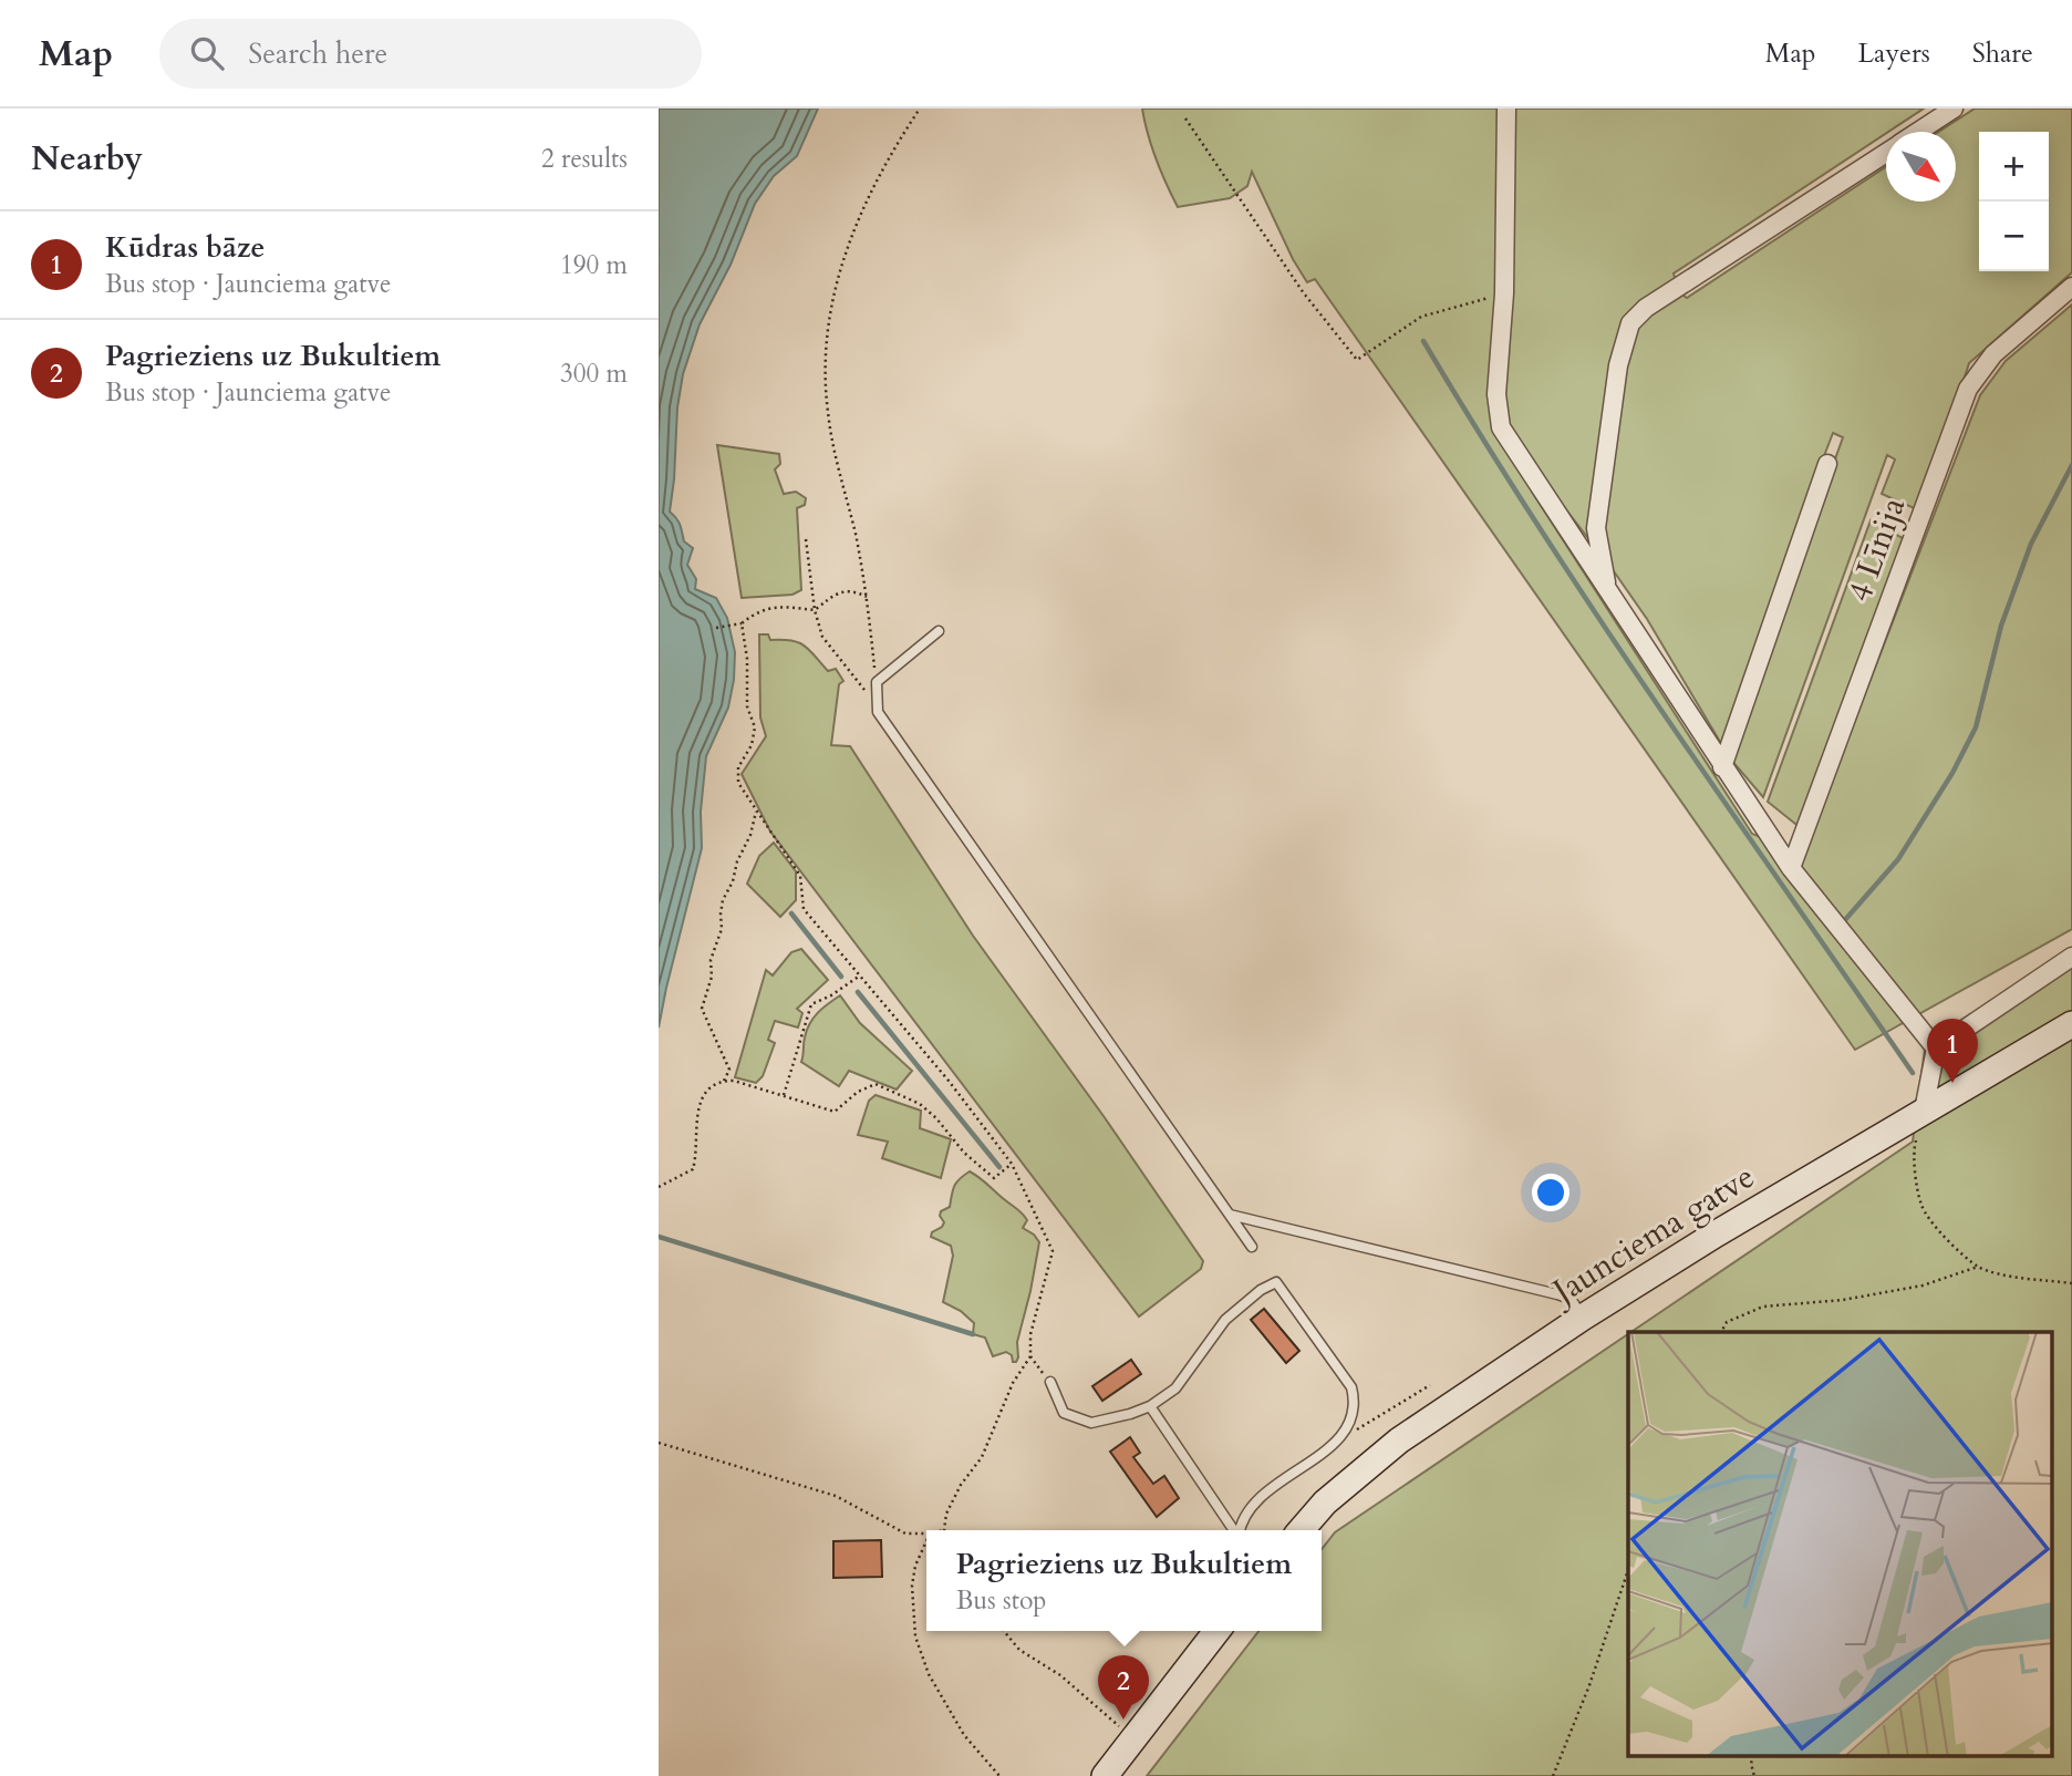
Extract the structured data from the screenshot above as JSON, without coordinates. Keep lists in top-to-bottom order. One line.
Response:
{"streets":{"main road":["Jaunciema gatve"],"street":["4 Līnija"]},"north":"bottom right","page":{"header":"Map","search":"Search here","nav":["Map","Layers","Share"],"heading":["Nearby","2 results"],"map_buttons":["+","−"],"list":[{"mark":"1","name":"Kūdras bāze","note":"Bus stop · Jaunciema gatve","value":"190 m"},{"mark":"2","name":"Pagrieziens uz Bukultiem","note":"Bus stop · Jaunciema gatve","value":"300 m"}],"pins":["1","2"],"popup":["Pagrieziens uz Bukultiem","Bus stop"]}}
